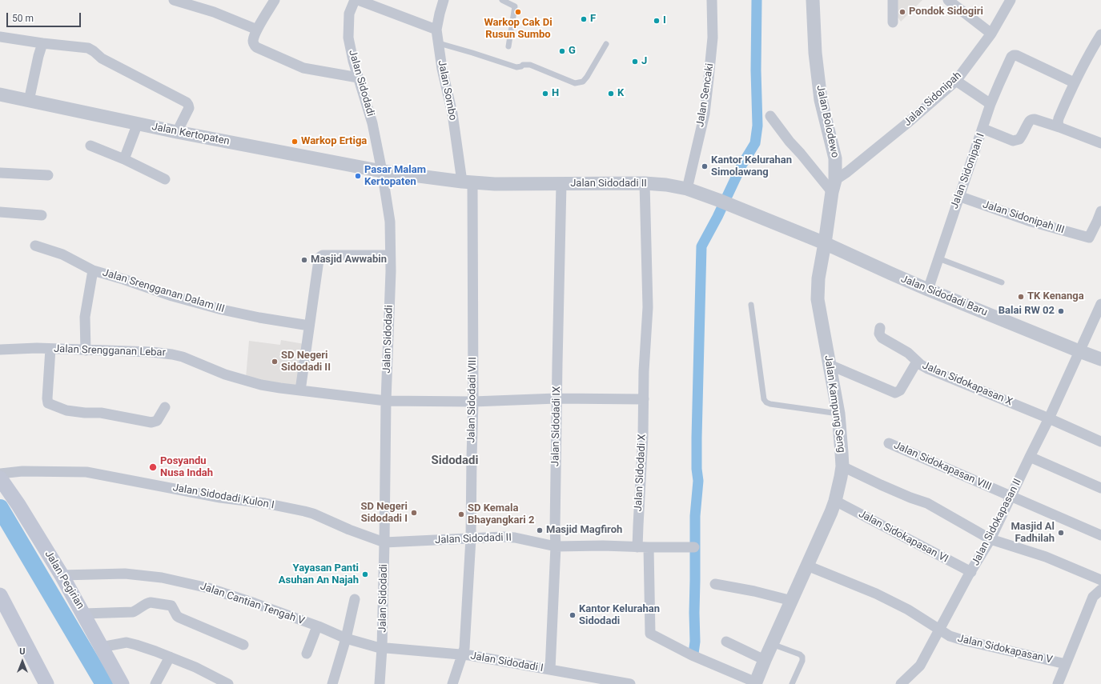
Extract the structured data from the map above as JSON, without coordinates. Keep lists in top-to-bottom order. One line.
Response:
{"streets":{"main road":["Jalan Pegirian"],"street":["Jalan Sidodadi","Jalan Sombo","Jalan Sencaki","Jalan Sidonipah","Jalan Bolodewo","Jalan Kertopaten","Jalan Sidonipah I","Jalan Sidodadi II","Jalan Sidonipah III","Jalan Srengganan Dalam III","Jalan Sidodadi Baru","Jalan Srengganan Lebar","Jalan Sidokapasan X","Jalan Sidodadi VIII","Jalan Kampung Seng","Jalan Sidodadi IX","Jalan Sidokapasan VIII","Jalan Sidodadi X","Jalan Sidodadi Kulon I","Jalan Sidokapasan II","Jalan Sidokapasan VI","Jalan Cantian Tengah V","Jalan Sidokapasan V","Jalan Sidodadi I"]},"crossings":[["Jalan Sidodadi","Jalan Kertopaten"],["Jalan Sidodadi","Jalan Sidodadi II"],["Jalan Sidodadi","Jalan Srengganan Lebar"],["Jalan Sidodadi","Jalan Sidodadi Kulon I"],["Jalan Sidodadi","Jalan Cantian Tengah V"],["Jalan Sidodadi","Jalan Sidodadi I"],["Jalan Sombo","Jalan Sidodadi II"],["Jalan Sombo","Jalan Sidodadi VIII"],["Jalan Sencaki","Jalan Sidodadi II"],["Jalan Sidonipah","Jalan Bolodewo"],["Jalan Bolodewo","Jalan Sidodadi II"],["Jalan Bolodewo","Jalan Sidodadi Baru"],["Jalan Bolodewo","Jalan Kampung Seng"],["Jalan Kertopaten","Jalan Sidodadi II"],["Jalan Sidonipah I","Jalan Sidonipah III"],["Jalan Sidonipah I","Jalan Sidodadi Baru"],["Jalan Sidodadi II","Jalan Sidodadi Baru"],["Jalan Sidodadi II","Jalan Sidodadi VIII"],["Jalan Sidodadi II","Jalan Kampung Seng"],["Jalan Sidodadi II","Jalan Sidodadi IX"],["Jalan Sidodadi II","Jalan Sidodadi X"],["Jalan Sidodadi II","Jalan Sidodadi Kulon I"],["Jalan Sidodadi Baru","Jalan Kampung Seng"],["Jalan Sidodadi Baru","Jalan Sidokapasan II"],["Jalan Srengganan Lebar","Jalan Sidodadi VIII"],["Jalan Srengganan Lebar","Jalan Sidodadi IX"],["Jalan Srengganan Lebar","Jalan Sidodadi X"],["Jalan Sidokapasan X","Jalan Kampung Seng"],["Jalan Sidokapasan X","Jalan Sidokapasan II"],["Jalan Sidodadi VIII","Jalan Sidodadi I"],["Jalan Kampung Seng","Jalan Sidokapasan VI"],["Jalan Kampung Seng","Jalan Sidokapasan V"],["Jalan Sidodadi IX","Jalan Sidodadi I"],["Jalan Sidokapasan VIII","Jalan Sidokapasan II"],["Jalan Sidokapasan II","Jalan Sidokapasan VI"],["Jalan Sidokapasan II","Jalan Sidokapasan V"],["Jalan Pegirian","Jalan Cantian Tengah V"],["Jalan Cantian Tengah V","Jalan Sidodadi I"]],"districts":["Sidodadi"],"places":["Warkop Cak Di Rusun Sumbo","Pondok Sidogiri","F","I","G","J","H","K","Warkop Ertiga","Kantor Kelurahan Simolawang","Pasar Malam Kertopaten","Masjid Awwabin","TK Kenanga","Balai RW 02","SD Negeri Sidodadi II","Posyandu Nusa Indah","SD Negeri Sidodadi I","SD Kemala Bhayangkari 2","Masjid Magfiroh","Masjid Al Fadhilah","Yayasan Panti Asuhan An Najah","Kantor Kelurahan Sidodadi"],"scale_bar":"50 m","north":"top"}
